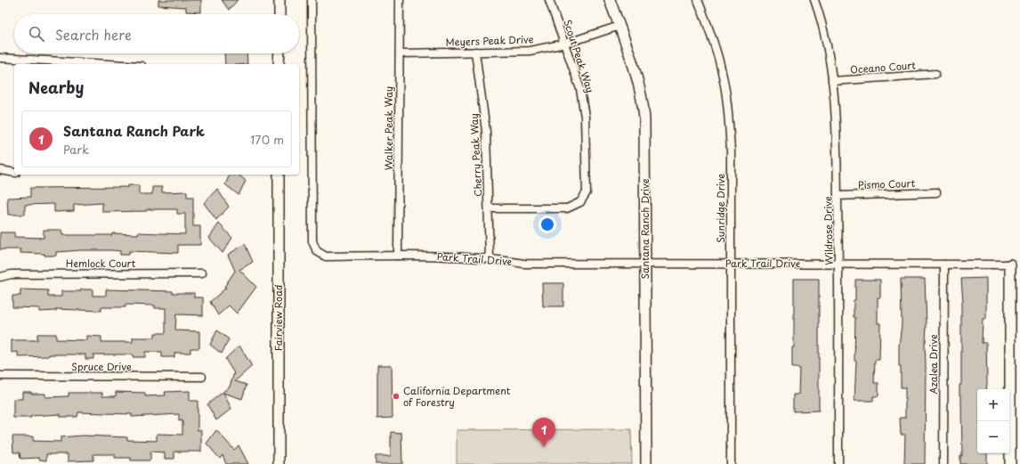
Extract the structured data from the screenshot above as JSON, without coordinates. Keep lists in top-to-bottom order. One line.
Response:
{"streets":{"street":["Meyers Peak Drive","Scout Peak Way","Oceano Court","Walker Peak Way","Cherry Peak Way","Pismo Court","Sunridge Drive","Santana Ranch Drive","Wildrose Drive","Park Trail Drive","Hemlock Court","Fairview Road","Azalea Drive","Spruce Drive"]},"crossings":[["Meyers Peak Drive","Scout Peak Way"],["Meyers Peak Drive","Walker Peak Way"],["Meyers Peak Drive","Cherry Peak Way"],["Meyers Peak Drive","Santana Ranch Drive"],["Scout Peak Way","Cherry Peak Way"],["Oceano Court","Wildrose Drive"],["Walker Peak Way","Park Trail Drive"],["Cherry Peak Way","Park Trail Drive"],["Pismo Court","Wildrose Drive"],["Sunridge Drive","Park Trail Drive"],["Santana Ranch Drive","Park Trail Drive"],["Wildrose Drive","Park Trail Drive"],["Park Trail Drive","Azalea Drive"]],"places":["California Department of Forestry"],"page":{"search":"Search here","heading":"Nearby","list":[{"mark":"1","name":"Santana Ranch Park","note":"Park","value":"170 m"}],"map_buttons":["+","−"],"pins":"1"}}
